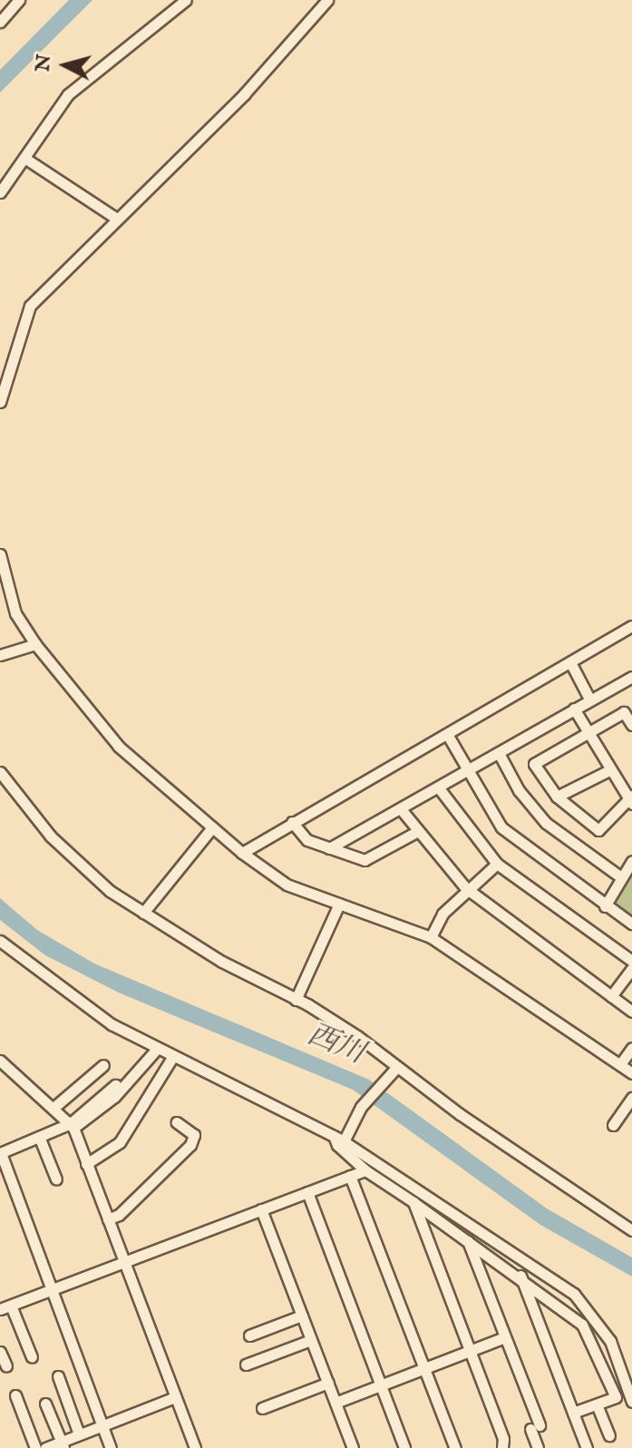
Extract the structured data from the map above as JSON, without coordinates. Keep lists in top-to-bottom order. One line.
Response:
{"water":["西川"],"north":"left"}
